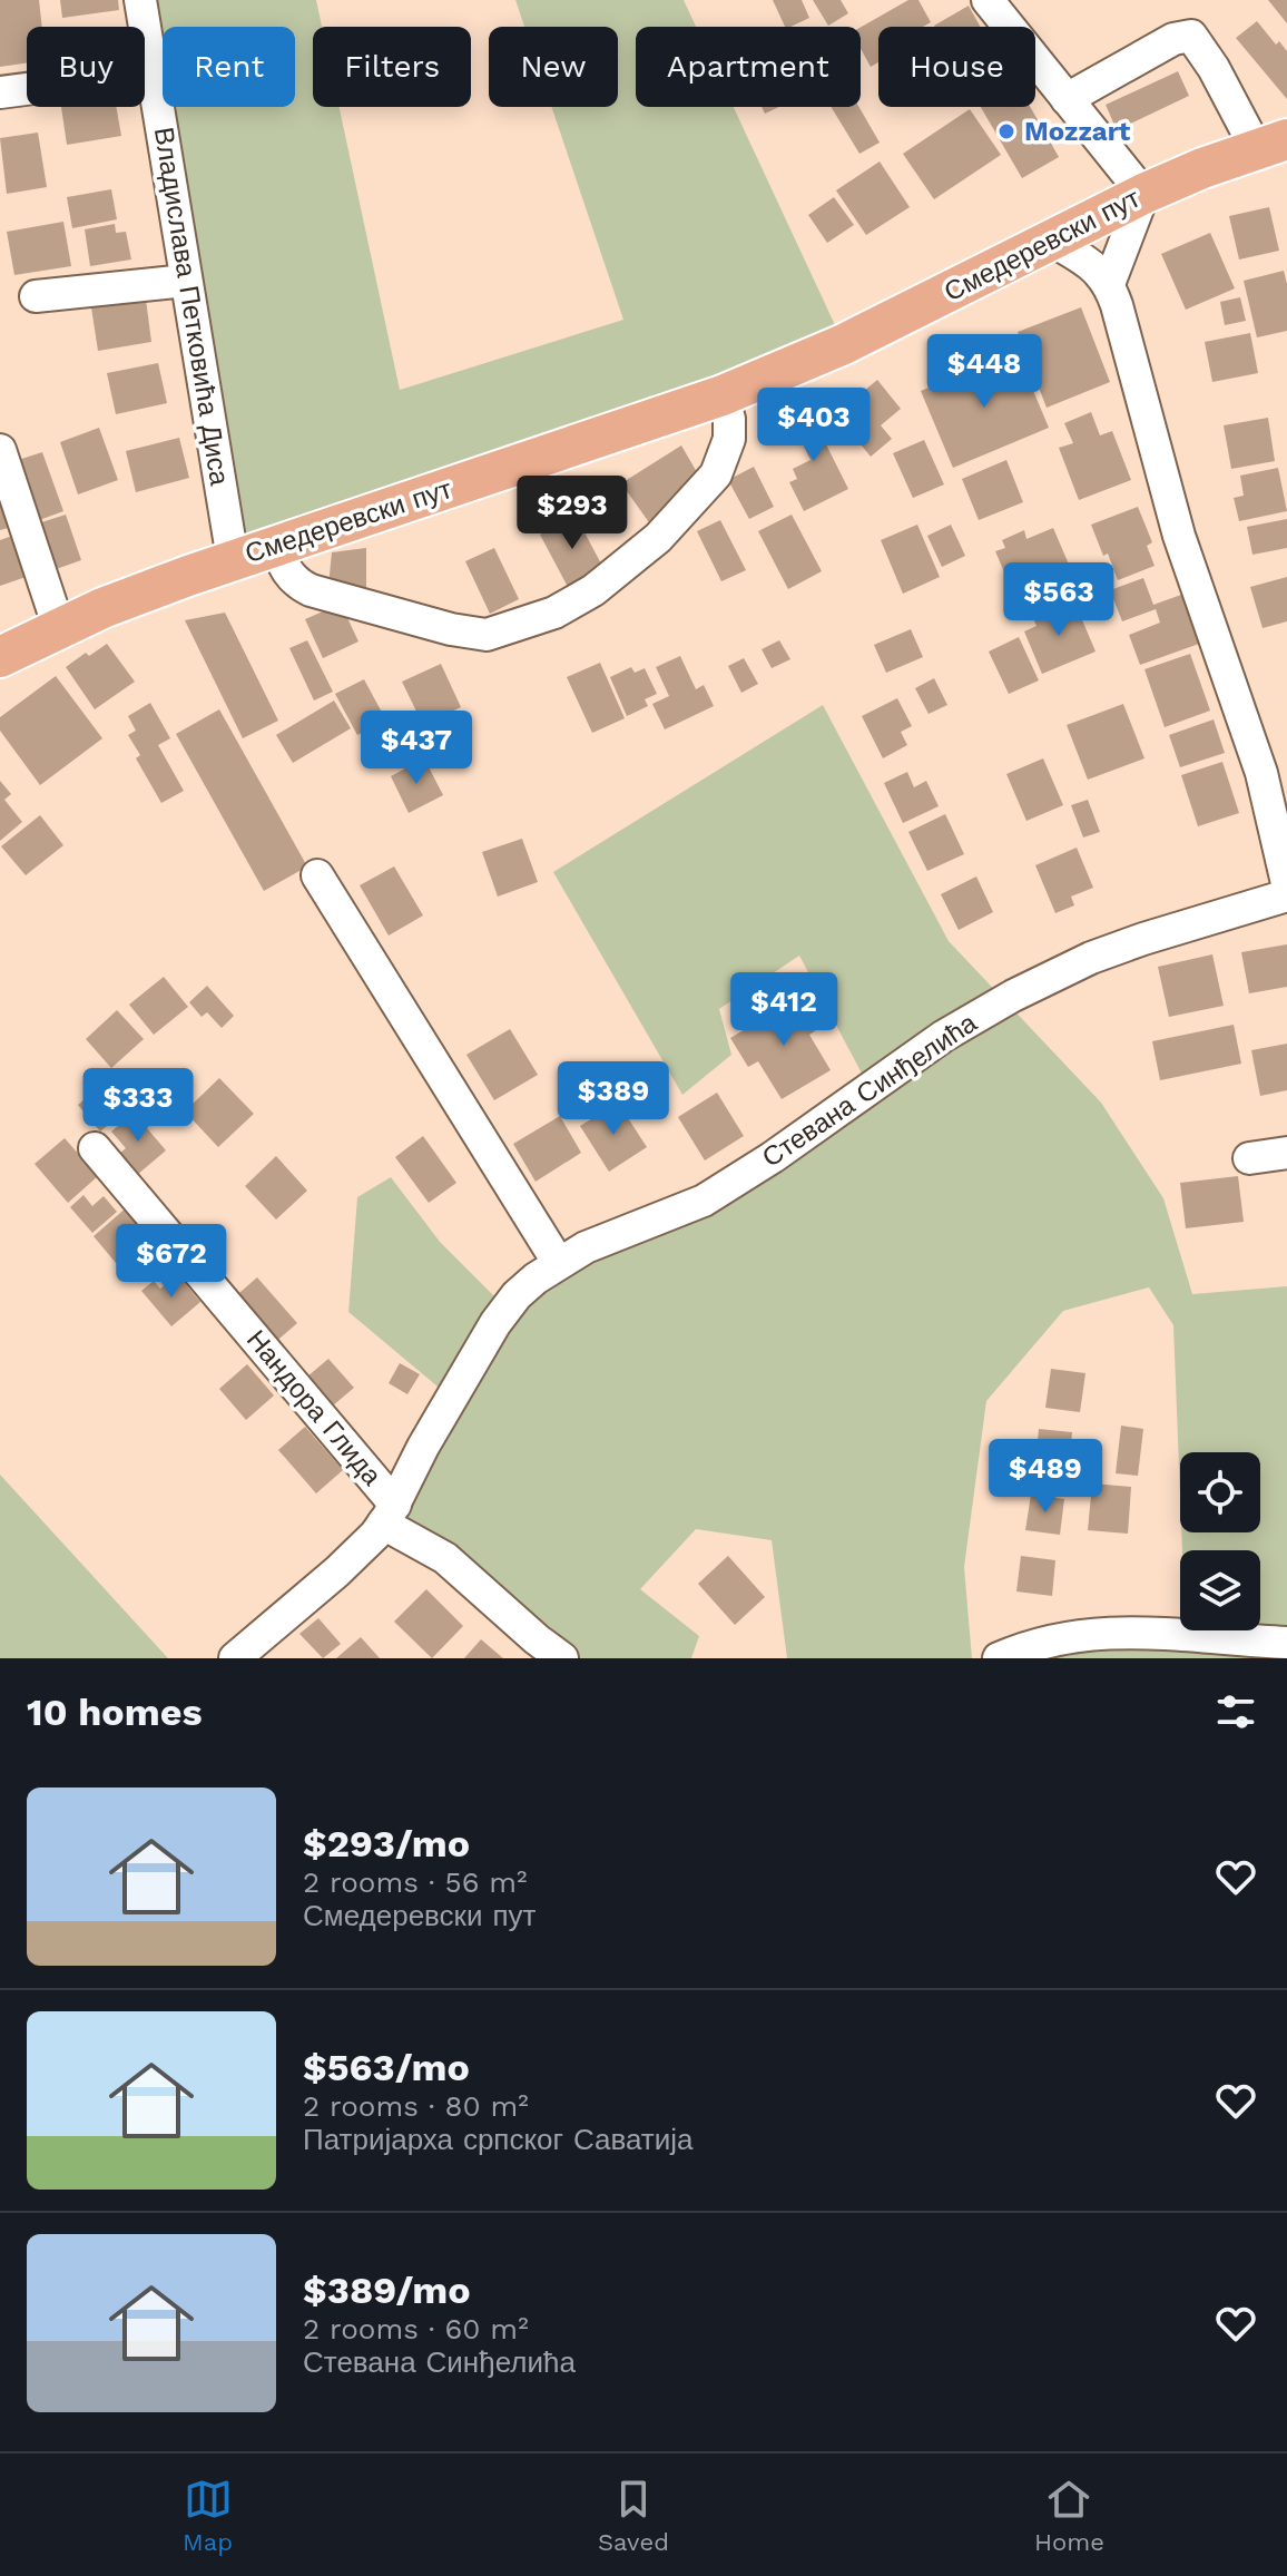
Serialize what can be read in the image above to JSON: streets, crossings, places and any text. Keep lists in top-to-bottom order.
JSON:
{
  "streets": {
    "main road": ["Смедеревски пут"],
    "street": ["Владислава Петковића Диса", "Стевана Синђелића", "Нандора Глида"]
  },
  "crossings": [
    ["Смедеревски пут", "Владислава Петковића Диса"],
    ["Стевана Синђелића", "Нандора Глида"]
  ],
  "places": ["Mozzart"],
  "page": {
    "chip": [
      "Buy",
      "Rent",
      "Filters",
      "New",
      "Apartment",
      "House"
    ],
    "price": [
      "$448",
      "$403",
      "$293",
      "$563",
      "$437",
      "$412",
      "$389",
      "$333",
      "$672",
      "$489"
    ],
    "heading": "10 homes",
    "list": [
      {
        "name": "$293/mo",
        "note": "2 rooms · 56 m² · Смедеревски пут"
      },
      {
        "name": "$563/mo",
        "note": "2 rooms · 80 m² · Патријарха српског Саватија"
      },
      {
        "name": "$389/mo",
        "note": "2 rooms · 60 m² · Стевана Синђелића"
      }
    ],
    "tabs": ["Map", "Saved", "Home"]
  }
}
